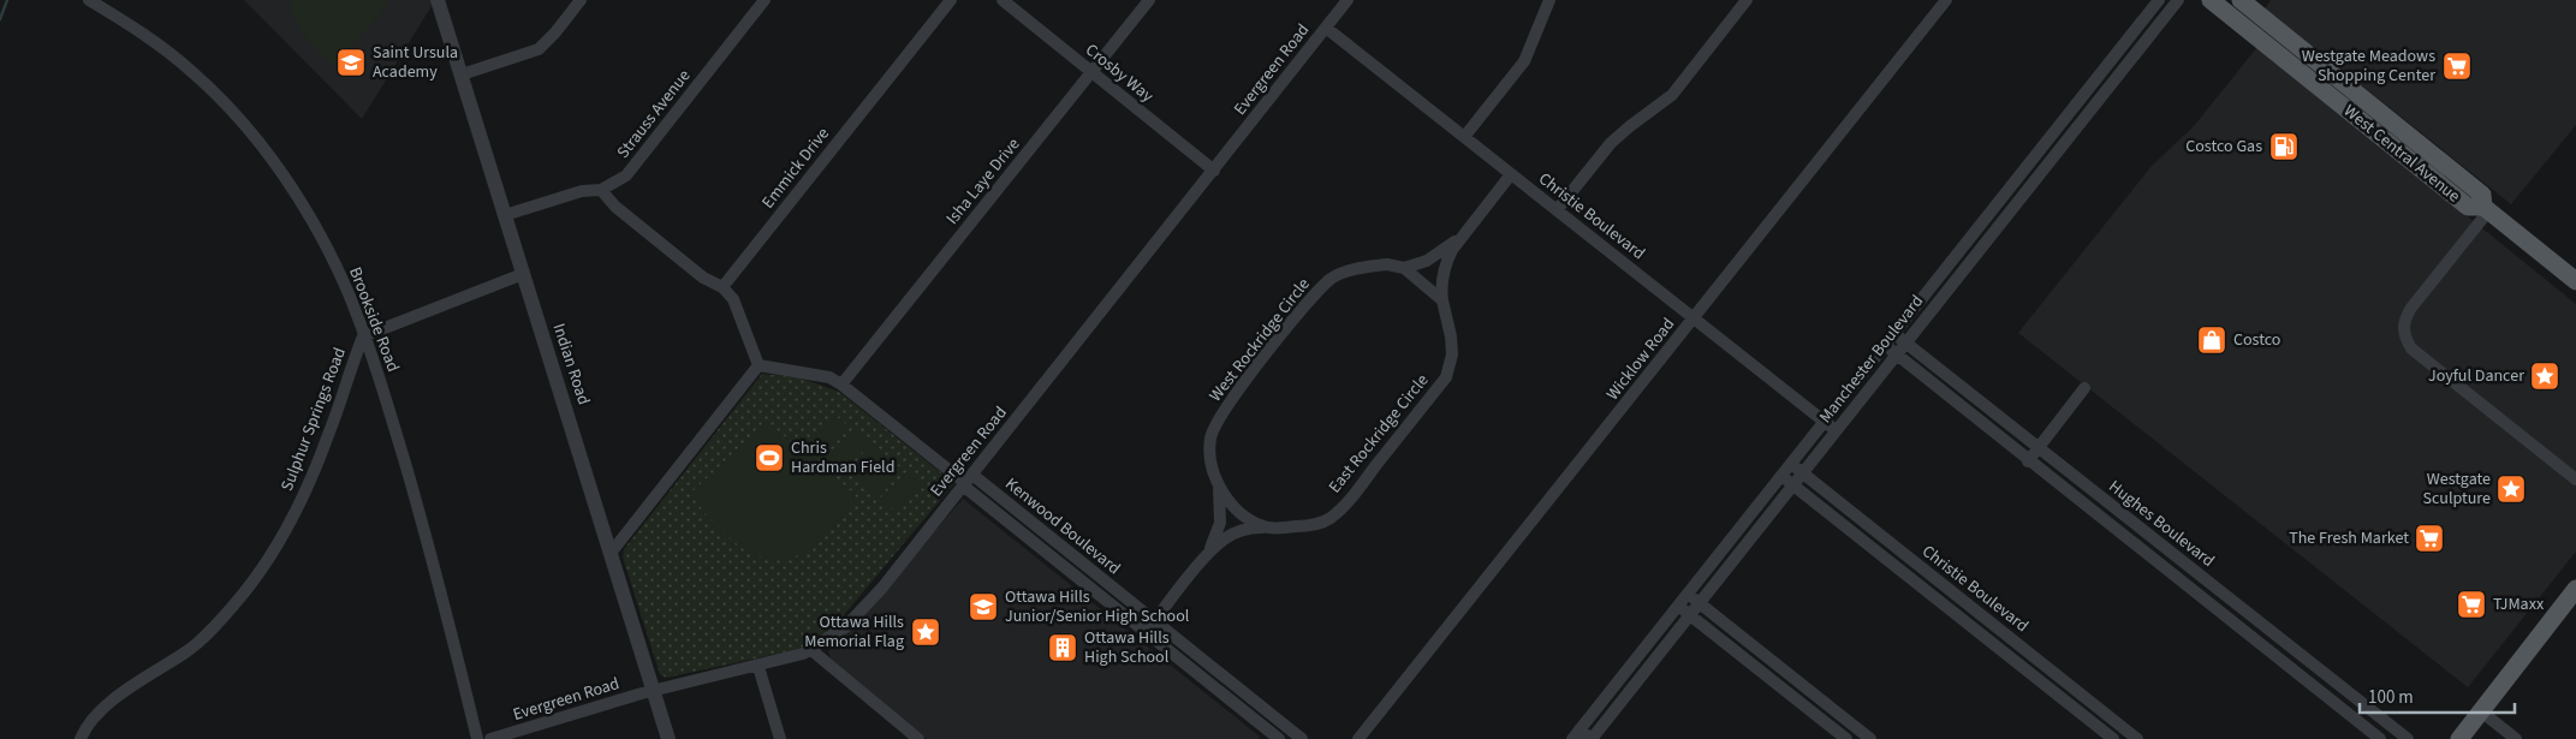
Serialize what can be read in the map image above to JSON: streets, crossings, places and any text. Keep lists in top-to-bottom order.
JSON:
{
  "streets": {
    "main road": ["West Central Avenue"],
    "street": [
      "Evergreen Road",
      "Crosby Way",
      "Strauss Avenue",
      "Emmick Drive",
      "Isha Laye Drive",
      "Christie Boulevard",
      "Brookside Road",
      "West Rockridge Circle",
      "Wicklow Road",
      "Manchester Boulevard",
      "Indian Road",
      "Sulphur Springs Road",
      "East Rockridge Circle",
      "Hughes Boulevard",
      "Kenwood Boulevard"
    ]
  },
  "crossings": [
    ["Evergreen Road", "Crosby Way"],
    ["Evergreen Road", "Christie Boulevard"],
    ["Evergreen Road", "Indian Road"],
    ["Evergreen Road", "Kenwood Boulevard"],
    ["Crosby Way", "Isha Laye Drive"],
    ["Strauss Avenue", "Indian Road"],
    ["Christie Boulevard", "Wicklow Road"],
    ["Christie Boulevard", "Manchester Boulevard"],
    ["Brookside Road", "Sulphur Springs Road"],
    ["West Rockridge Circle", "East Rockridge Circle"],
    ["Manchester Boulevard", "Hughes Boulevard"],
    ["Indian Road", "Sulphur Springs Road"]
  ],
  "places": {
    "school or university": ["Saint Ursula Academy", "Ottawa Hills Junior/Senior High School"],
    "supermarket": ["Westgate Meadows Shopping Center", "The Fresh Market", "TJMaxx"],
    "fuel station": ["Costco Gas"],
    "shop": ["Costco"],
    "place": ["Joyful Dancer", "Westgate Sculpture", "Ottawa Hills Memorial Flag"],
    "sports": ["Chris Hardman Field"],
    "building": ["Ottawa Hills High School"]
  },
  "scale_bar": "100 m"
}
